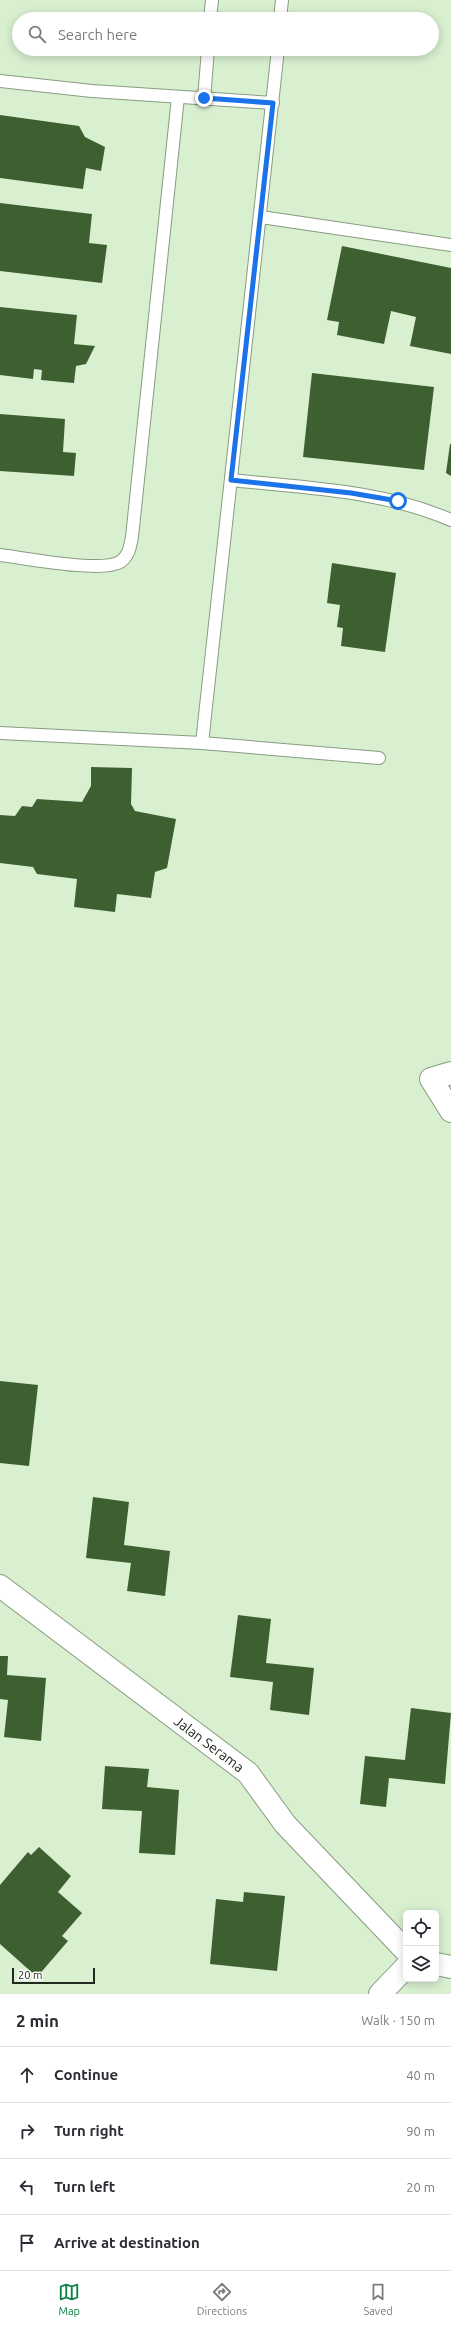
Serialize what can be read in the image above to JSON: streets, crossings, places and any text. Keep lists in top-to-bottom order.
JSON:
{
  "streets": {
    "street": ["Jalan Serama"]
  },
  "scale_bar": "20 m",
  "page": {
    "search": "Search here",
    "scale": "20 m",
    "heading": ["2 min", "Walk · 150 m"],
    "list": [
      ["Continue", "40 m"],
      ["Turn right", "90 m"],
      ["Turn left", "20 m"],
      "Arrive at destination"
    ],
    "nav": ["Map", "Directions", "Saved"]
  }
}
